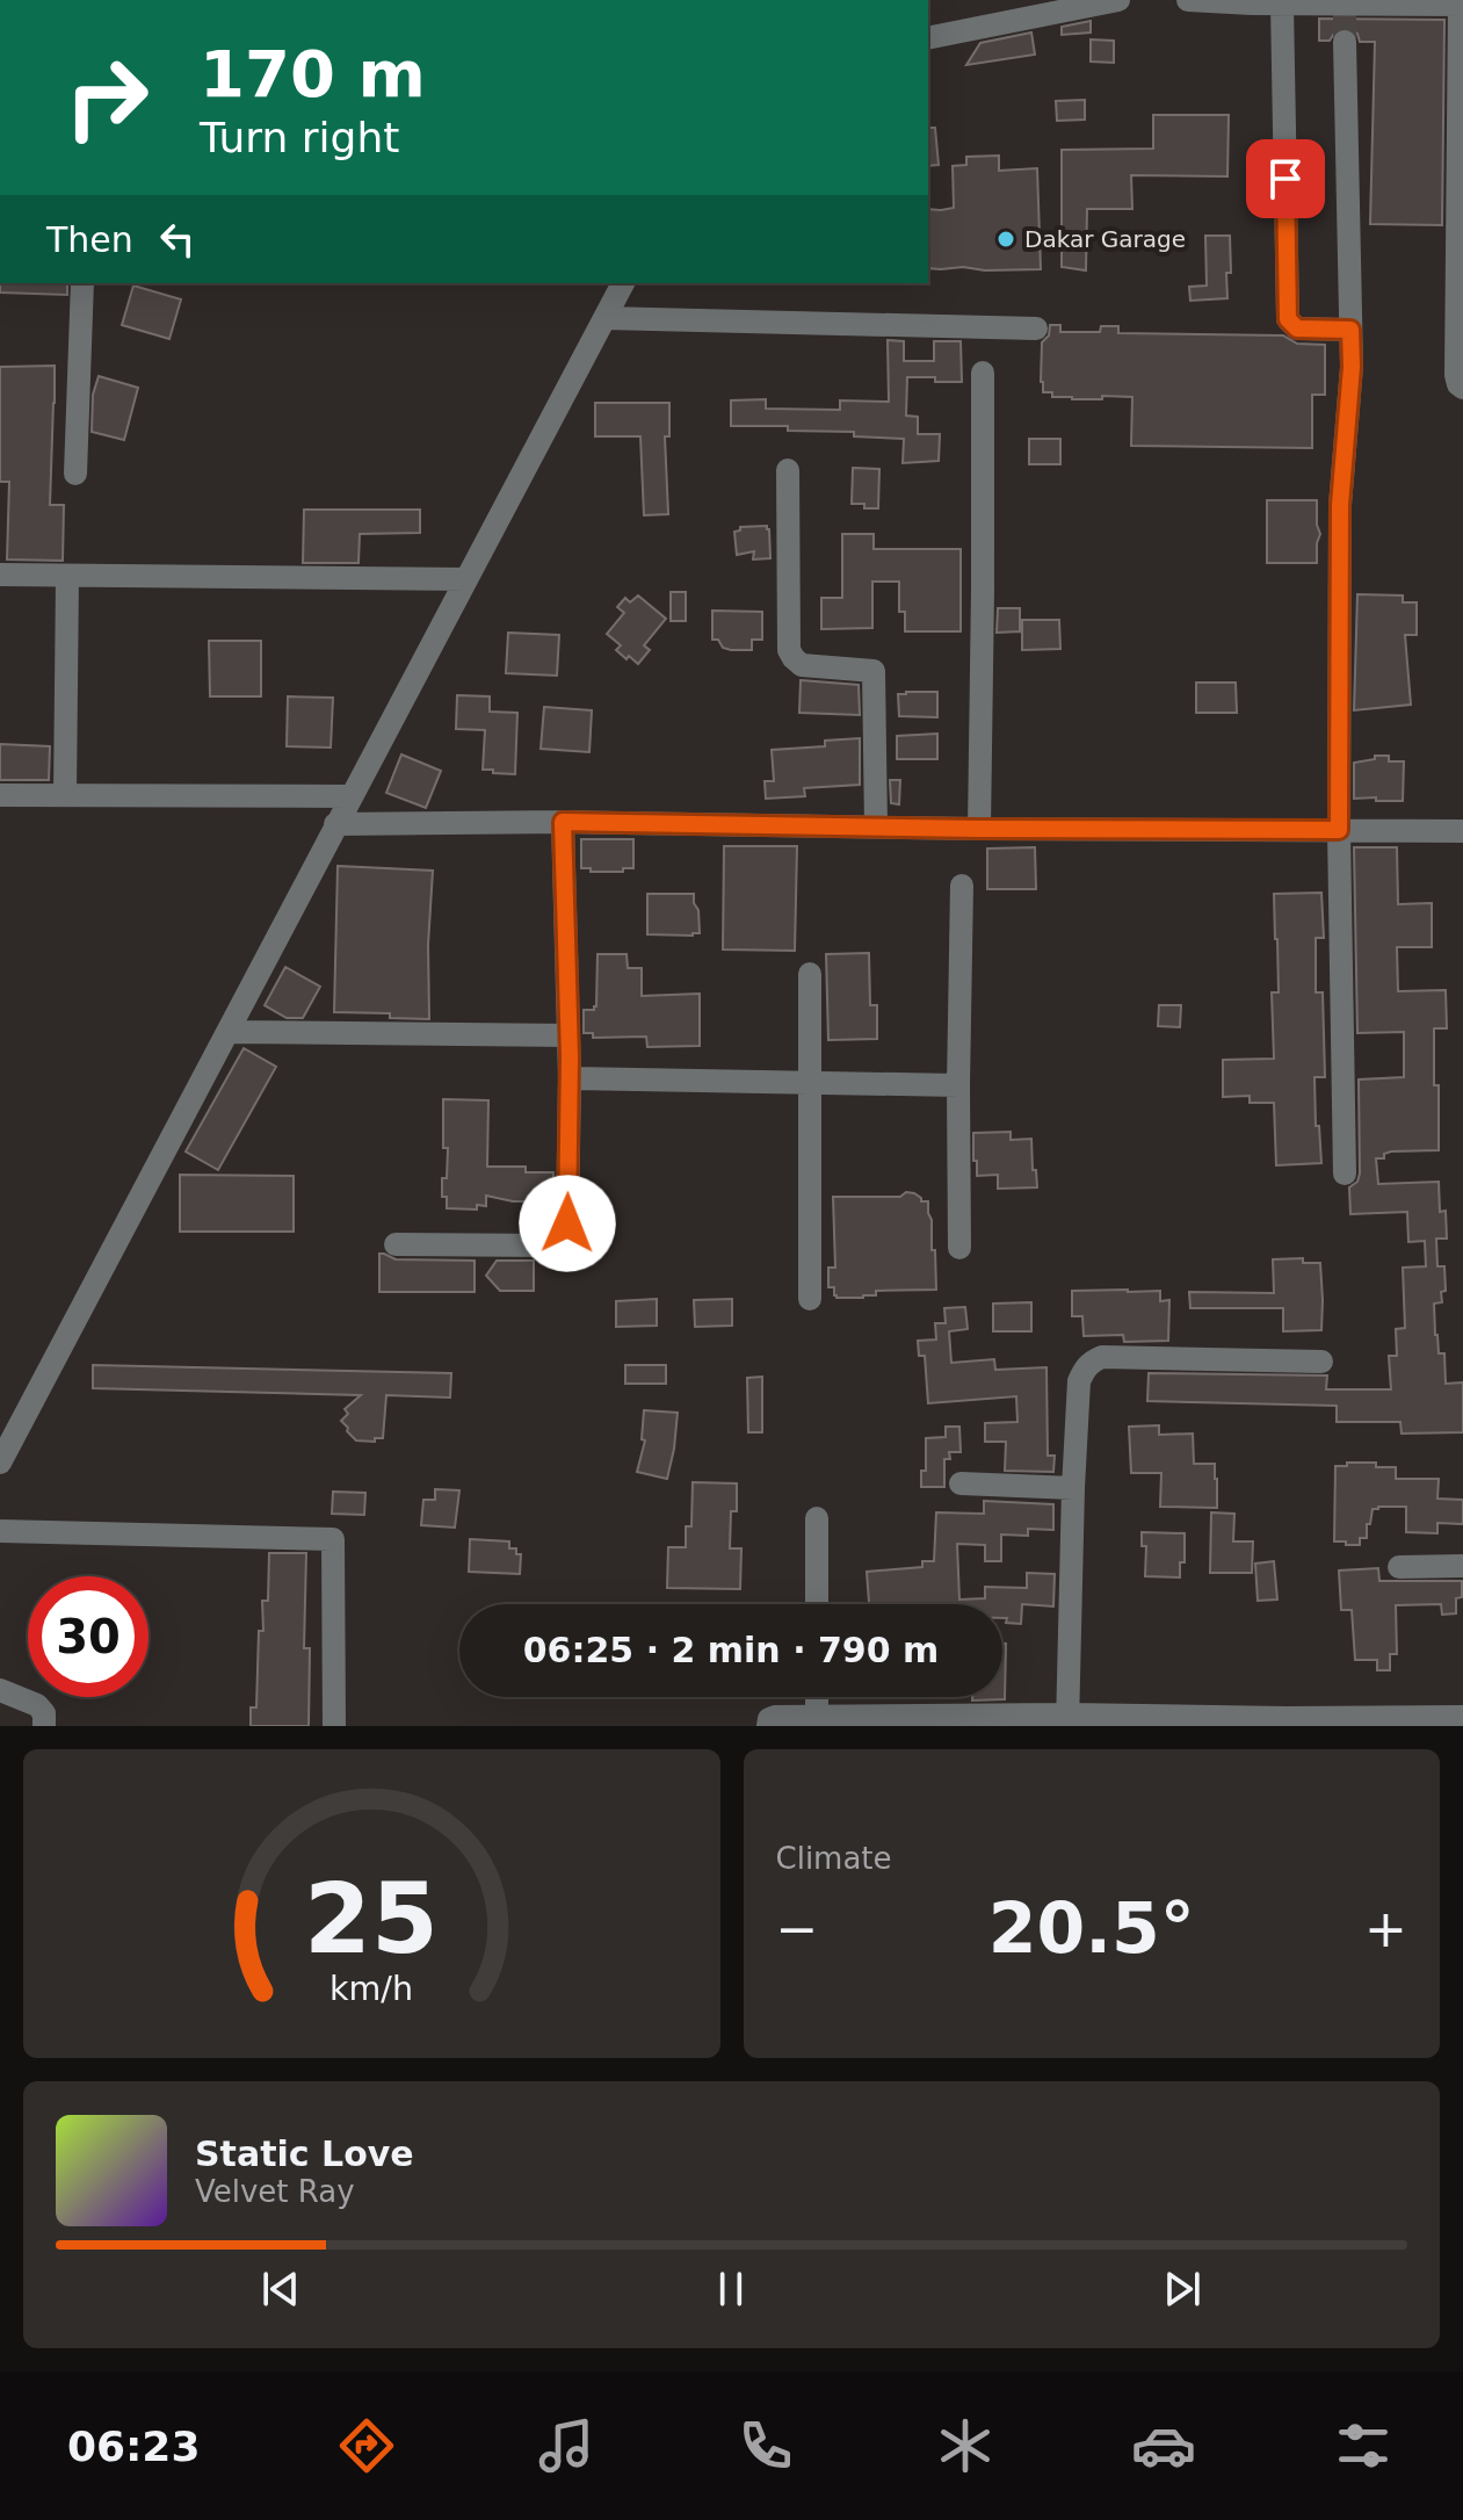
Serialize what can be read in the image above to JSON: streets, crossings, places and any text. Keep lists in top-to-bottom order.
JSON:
{
  "places": ["Dakar Garage"],
  "page": {
    "turn": ["170 m", "Turn right"],
    "then": "Then",
    "limit": "30",
    "trip": "06:25 · 2 min · 790 m",
    "tile": "Climate",
    "heat": ["−", "20.5°", "+"],
    "song": ["Static Love", "Velvet Ray"],
    "tabs": "06:23",
    "gauge": ["25", "km/h"]
  }
}
